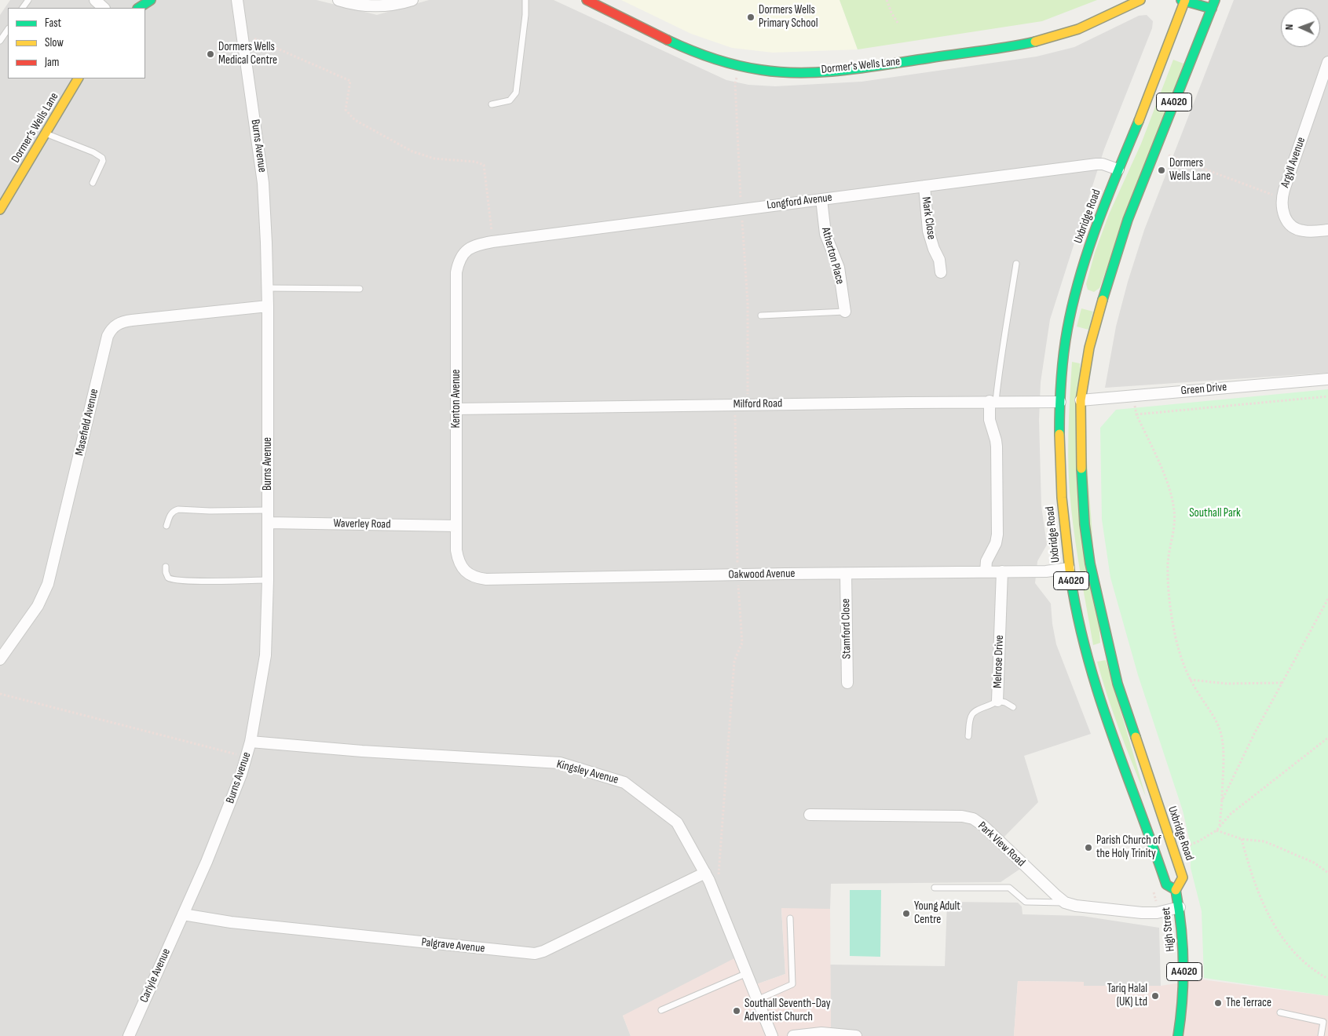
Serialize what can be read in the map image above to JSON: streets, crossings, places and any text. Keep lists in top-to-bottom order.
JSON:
{
  "streets": {
    "main road": [
      "Dormer's Wells Lane",
      "A4020",
      "Dormer’s Wells Lane",
      "Uxbridge Road",
      "High Street"
    ],
    "street": [
      "Burns Avenue",
      "Argyll Avenue",
      "Longford Avenue",
      "Mark Close",
      "Atherton Place",
      "Green Drive",
      "Kenton Avenue",
      "Milford Road",
      "Masefield Avenue",
      "Waverley Road",
      "Oakwood Avenue",
      "Stamford Close",
      "Melrose Drive",
      "Kingsley Avenue",
      "Park View Road",
      "Palgrave Avenue",
      "Carlyle Avenue"
    ]
  },
  "crossings": [
    ["Burns Avenue", "Masefield Avenue"],
    ["Burns Avenue", "Waverley Road"],
    ["Burns Avenue", "Kingsley Avenue"],
    ["Burns Avenue", "Palgrave Avenue"],
    ["Burns Avenue", "Carlyle Avenue"],
    ["Longford Avenue", "Uxbridge Road"],
    ["Longford Avenue", "Mark Close"],
    ["Longford Avenue", "Atherton Place"],
    ["Longford Avenue", "Kenton Avenue"],
    ["Uxbridge Road", "Green Drive"],
    ["Uxbridge Road", "Milford Road"],
    ["Uxbridge Road", "Oakwood Avenue"],
    ["Uxbridge Road", "High Street"],
    ["Kenton Avenue", "Milford Road"],
    ["Kenton Avenue", "Waverley Road"],
    ["Kenton Avenue", "Oakwood Avenue"],
    ["Oakwood Avenue", "Stamford Close"],
    ["Oakwood Avenue", "Melrose Drive"],
    ["Kingsley Avenue", "Palgrave Avenue"],
    ["Park View Road", "High Street"],
    ["Palgrave Avenue", "Carlyle Avenue"]
  ],
  "parks": ["Southall Park"],
  "places": [
    "Dormers Wells Primary School",
    "Dormers Wells Medical Centre",
    "Dormers Wells Lane",
    "Parish Church of the Holy Trinity",
    "Young Adult Centre",
    "Tariq Halal (UK) Ltd",
    "The Terrace",
    "Southall Seventh-Day Adventist Church"
  ],
  "legend": ["Fast", "Slow", "Jam"],
  "north": "left"
}
